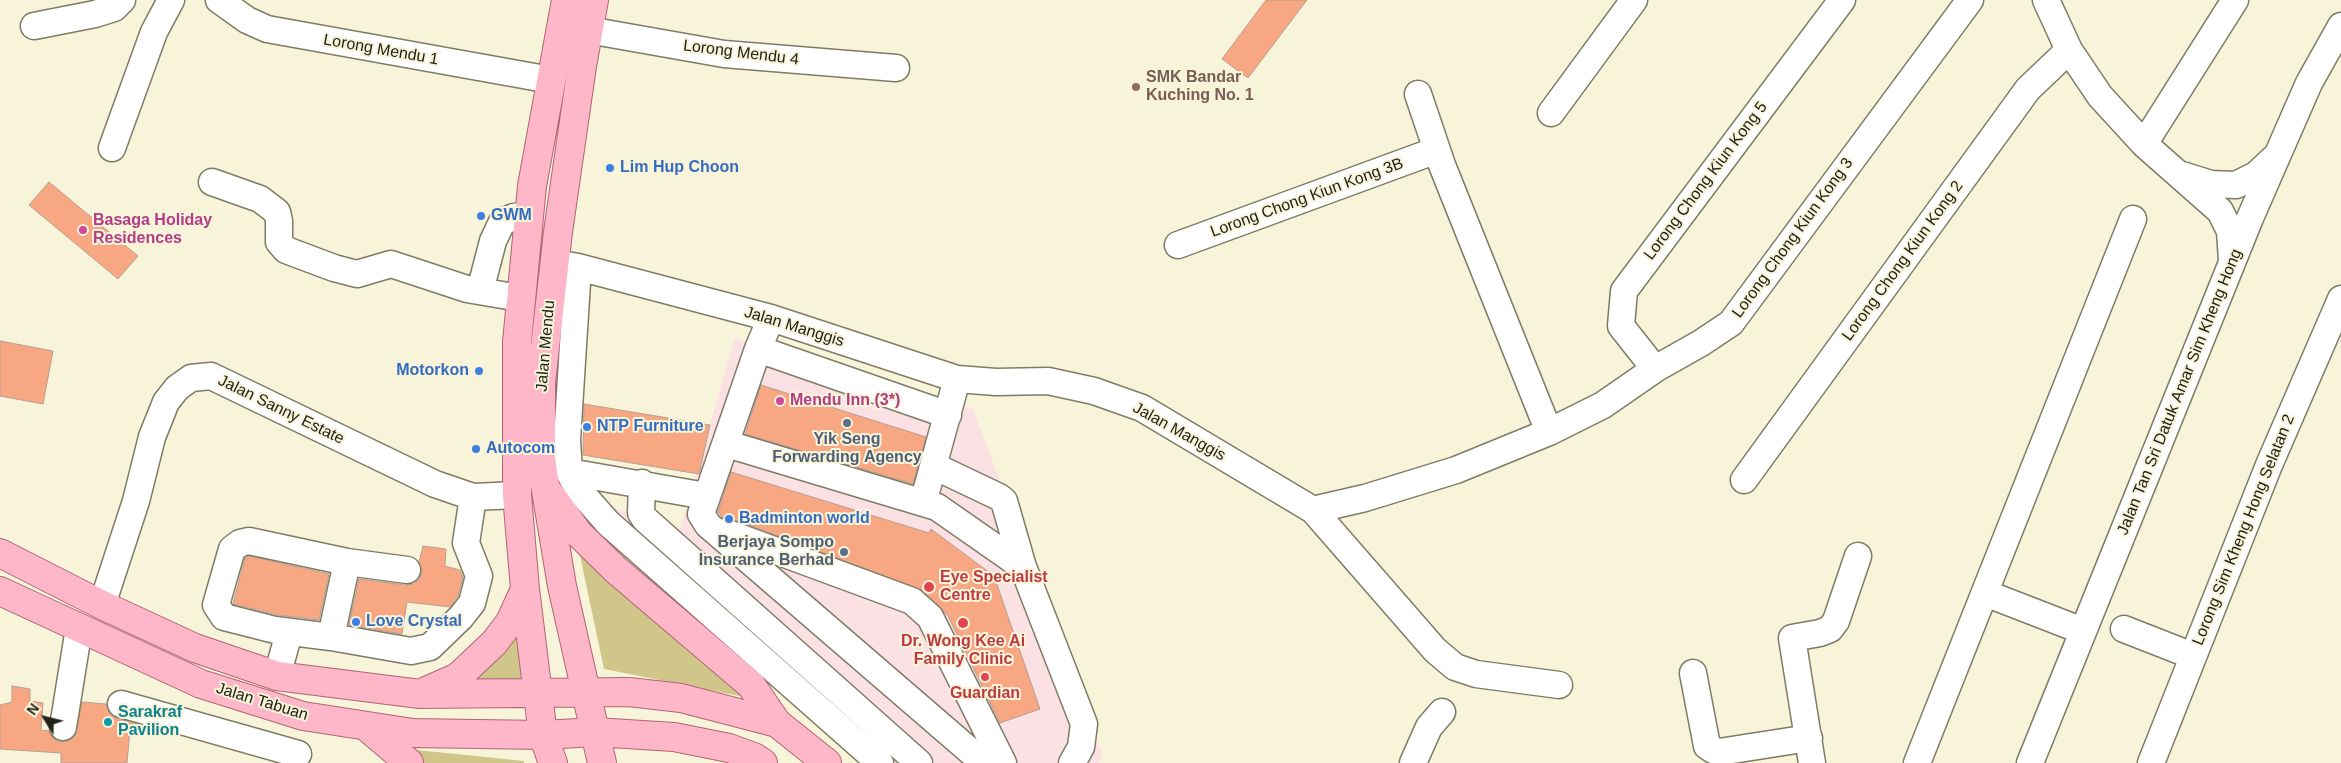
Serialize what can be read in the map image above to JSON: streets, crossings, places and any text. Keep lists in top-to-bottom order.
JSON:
{
  "streets": {
    "main road": ["Jalan Mendu", "Jalan Tabuan"],
    "street": [
      "Lorong Mendu 1",
      "Lorong Mendu 4",
      "Lorong Chong Kiun Kong 5",
      "Lorong Chong Kiun Kong 3B",
      "Lorong Chong Kiun Kong 3",
      "Lorong Chong Kiun Kong 2",
      "Jalan Manggis",
      "Jalan Tan Sri Datuk Amar Sim Kheng Hong",
      "Jalan Sanny Estate",
      "Lorong Sim Kheng Hong Selatan 2"
    ]
  },
  "crossings": [
    ["Lorong Mendu 1", "Jalan Mendu"],
    ["Lorong Mendu 4", "Jalan Mendu"],
    ["Lorong Chong Kiun Kong 5", "Lorong Chong Kiun Kong 3"],
    ["Lorong Chong Kiun Kong 3", "Jalan Manggis"],
    ["Jalan Manggis", "Jalan Mendu"],
    ["Jalan Mendu", "Jalan Sanny Estate"],
    ["Jalan Mendu", "Jalan Tabuan"],
    ["Jalan Sanny Estate", "Jalan Tabuan"]
  ],
  "places": [
    "SMK Bandar Kuching No. 1",
    "Lim Hup Choon",
    "GWM",
    "Basaga Holiday Residences",
    "Motorkon",
    "Mendu Inn (3*)",
    "Yik Seng Forwarding Agency",
    "NTP Furniture",
    "Autocom",
    "Badminton world",
    "Berjaya Sompo Insurance Berhad",
    "Eye Specialist Centre",
    "Love Crystal",
    "Dr. Wong Kee Ai Family Clinic",
    "Guardian",
    "Sarakraf Pavilion"
  ],
  "north": "top left"
}
